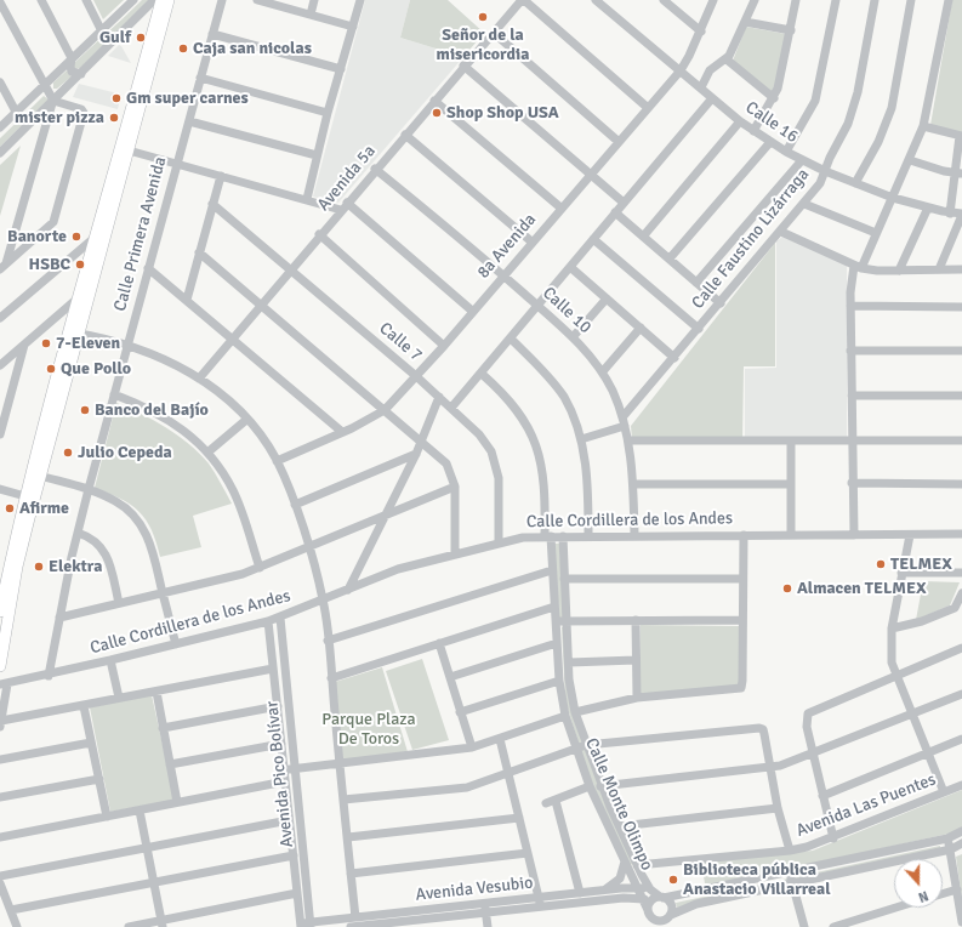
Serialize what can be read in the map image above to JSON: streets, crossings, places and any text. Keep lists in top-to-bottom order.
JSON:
{
  "streets": {
    "street": [
      "Calle 16",
      "Avenida 5a",
      "Calle Primera Avenida",
      "Calle Faustino Lizárraga",
      "8a Avenida",
      "Calle 10",
      "Calle 7",
      "Calle Cordillera de los Andes",
      "Avenida Pico Bolívar",
      "Calle Monte Olimpo",
      "Avenida Las Puentes",
      "Avenida Vesubio"
    ]
  },
  "crossings": [
    ["Calle 16", "Calle Faustino Lizárraga"],
    ["Calle 16", "8a Avenida"],
    ["Avenida 5a", "Calle 10"],
    ["Avenida 5a", "Calle 7"],
    ["Calle Primera Avenida", "Calle Cordillera de los Andes"],
    ["Calle Faustino Lizárraga", "Calle 10"],
    ["8a Avenida", "Calle 10"],
    ["8a Avenida", "Calle 7"],
    ["Calle 10", "Calle Cordillera de los Andes"],
    ["Calle 7", "Calle Cordillera de los Andes"],
    ["Calle Cordillera de los Andes", "Avenida Pico Bolívar"],
    ["Calle Cordillera de los Andes", "Calle Monte Olimpo"],
    ["Avenida Pico Bolívar", "Avenida Vesubio"],
    ["Calle Monte Olimpo", "Avenida Las Puentes"],
    ["Calle Monte Olimpo", "Avenida Vesubio"]
  ],
  "parks": ["Parque Plaza De Toros"],
  "places": [
    "Señor de la misericordia",
    "Gulf",
    "Caja san nicolas",
    "Gm super carnes",
    "Shop Shop USA",
    "mister pizza",
    "Banorte",
    "HSBC",
    "7-Eleven",
    "Que Pollo",
    "Banco del Bajío",
    "Julio Cepeda",
    "Afirme",
    "TELMEX",
    "Elektra",
    "Almacen TELMEX",
    "Biblioteca pública Anastacio Villarreal"
  ],
  "north": "bottom"
}
